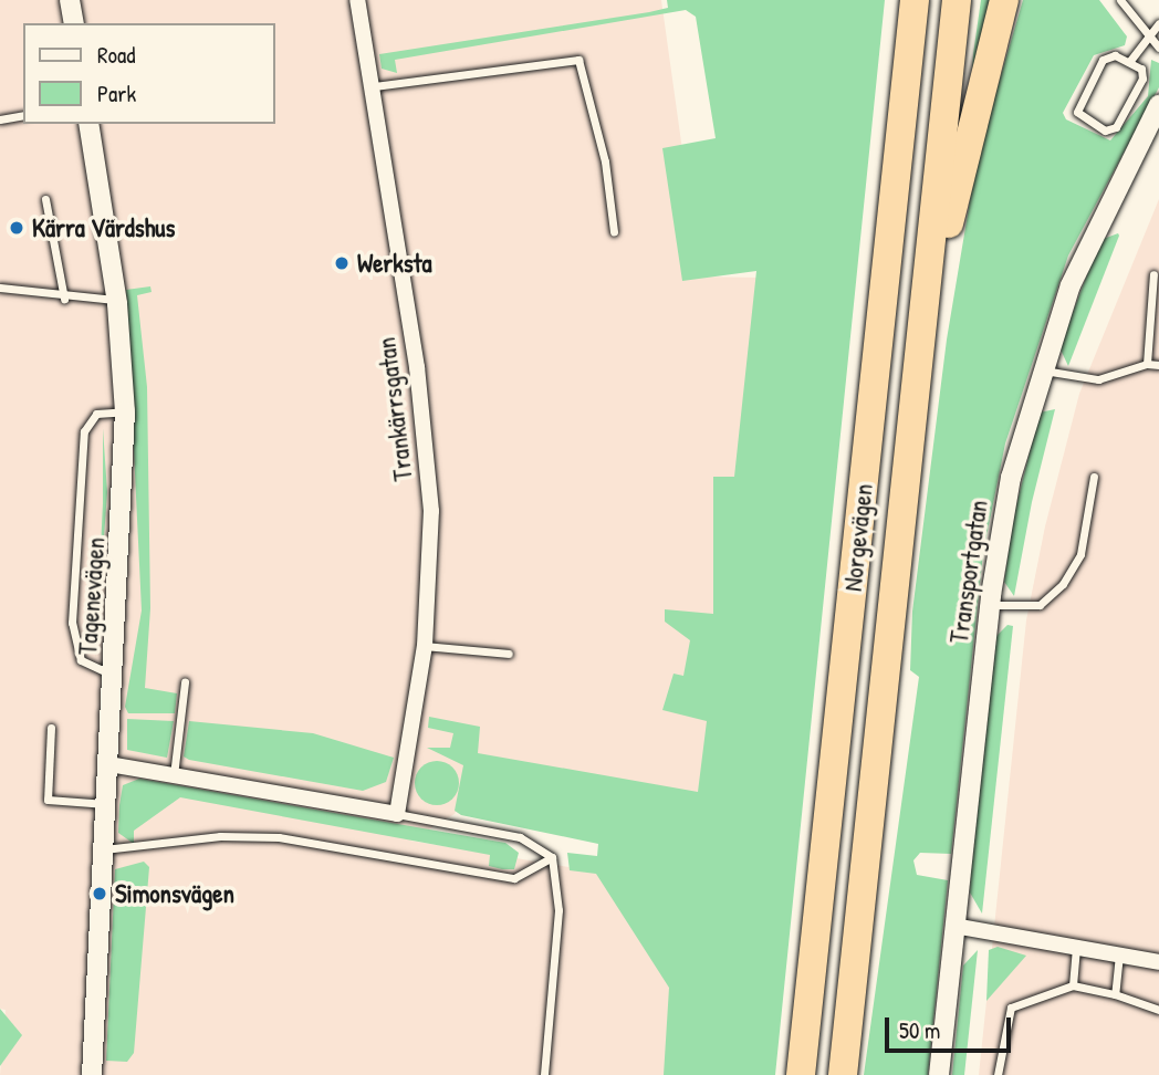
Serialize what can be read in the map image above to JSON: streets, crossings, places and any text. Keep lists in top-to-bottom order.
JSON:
{
  "streets": {
    "highway": ["Norgevägen"],
    "street": ["Trankärrsgatan", "Transportgatan", "Tagenevägen"]
  },
  "places": ["Kärra Värdshus", "Werksta", "Simonsvägen"],
  "legend": ["Road", "Park"],
  "scale_bar": "50 m"
}
